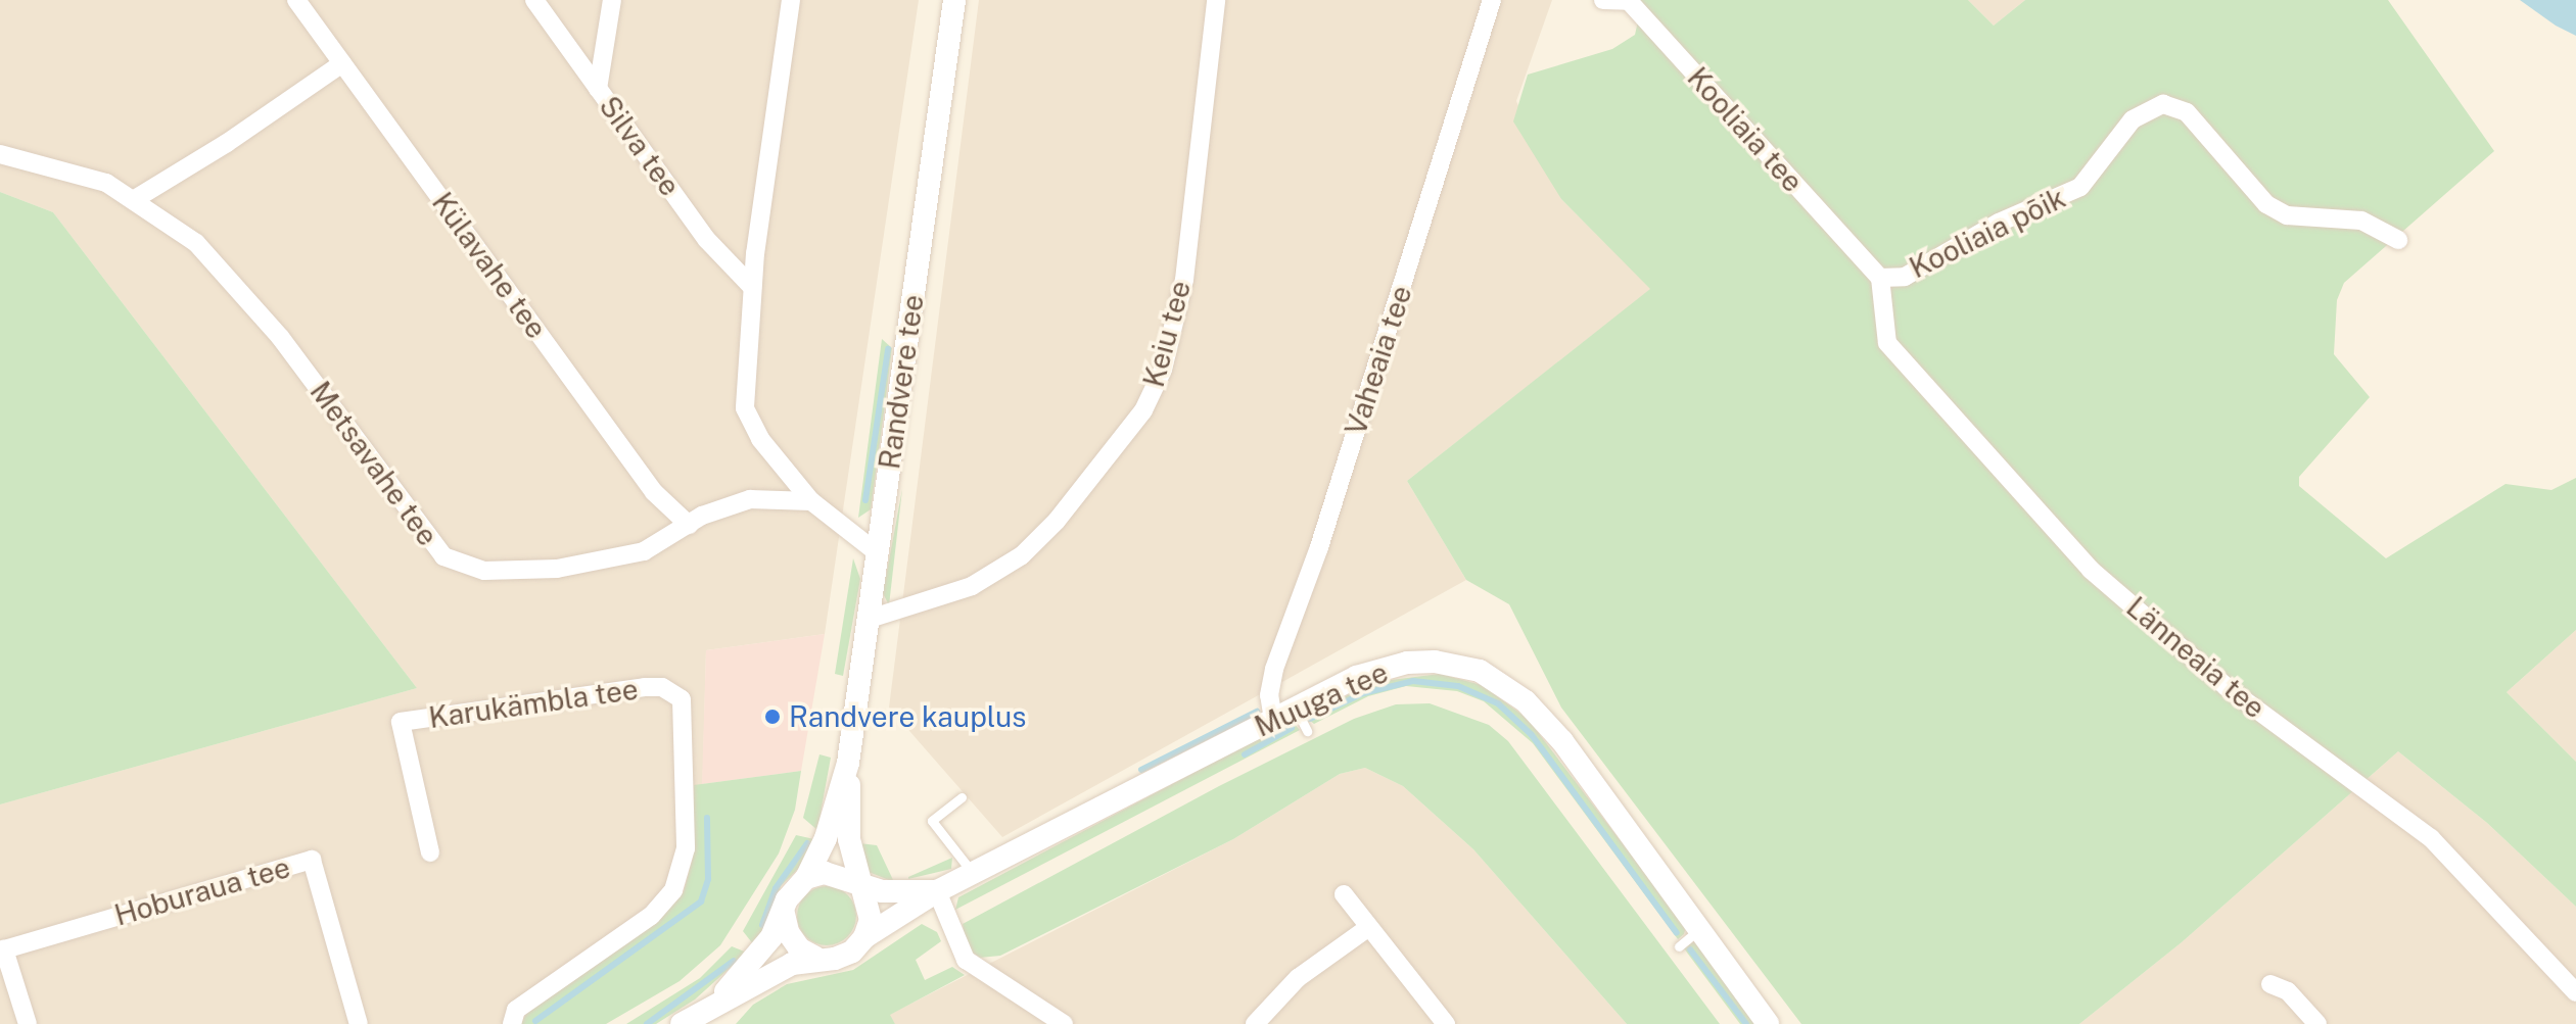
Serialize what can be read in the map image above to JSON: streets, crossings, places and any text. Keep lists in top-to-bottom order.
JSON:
{
  "streets": {
    "street": [
      "Kooliaia tee",
      "Silva tee",
      "Kooliaia põik",
      "Külavahe tee",
      "Keiu tee",
      "Vaheaia tee",
      "Randvere tee",
      "Metsavahe tee",
      "Länneaia tee",
      "Muuga tee",
      "Karukämbla tee",
      "Hoburaua tee"
    ]
  },
  "crossings": [
    ["Kooliaia tee", "Kooliaia põik"],
    ["Kooliaia tee", "Länneaia tee"],
    ["Kooliaia põik", "Länneaia tee"],
    ["Külavahe tee", "Metsavahe tee"],
    ["Keiu tee", "Randvere tee"],
    ["Vaheaia tee", "Muuga tee"],
    ["Randvere tee", "Muuga tee"]
  ],
  "places": ["Randvere kauplus"]
}
